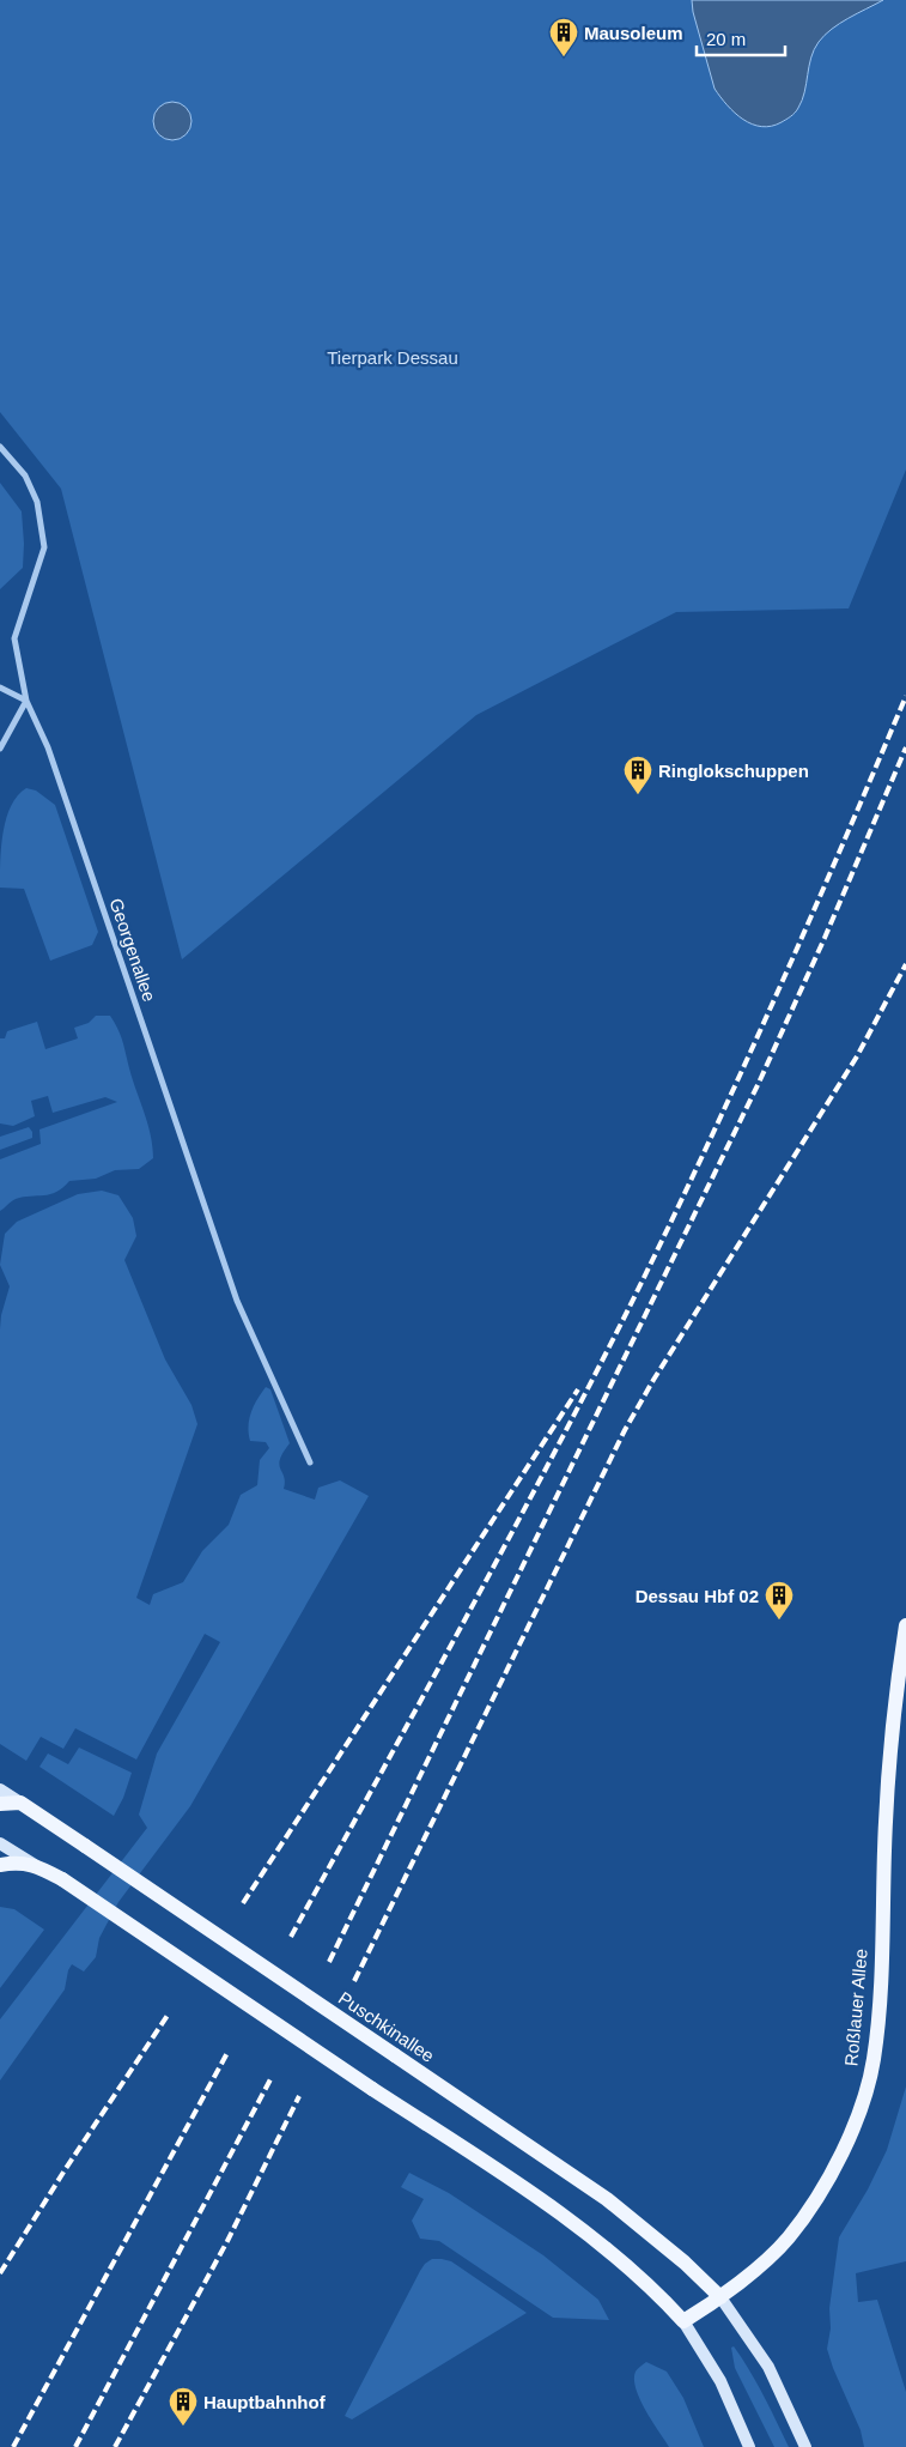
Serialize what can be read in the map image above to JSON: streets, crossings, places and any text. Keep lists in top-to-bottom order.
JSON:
{
  "streets": {
    "main road": ["Roßlauer Allee", "Puschkinallee"],
    "street": ["Georgenallee"]
  },
  "crossings": [
    ["Roßlauer Allee", "Puschkinallee"]
  ],
  "parks": ["Tierpark Dessau"],
  "places": {
    "building": [
      "Mausoleum",
      "Ringlokschuppen",
      "Dessau Hbf 02",
      "Hauptbahnhof"
    ]
  },
  "scale_bar": "20 m"
}
